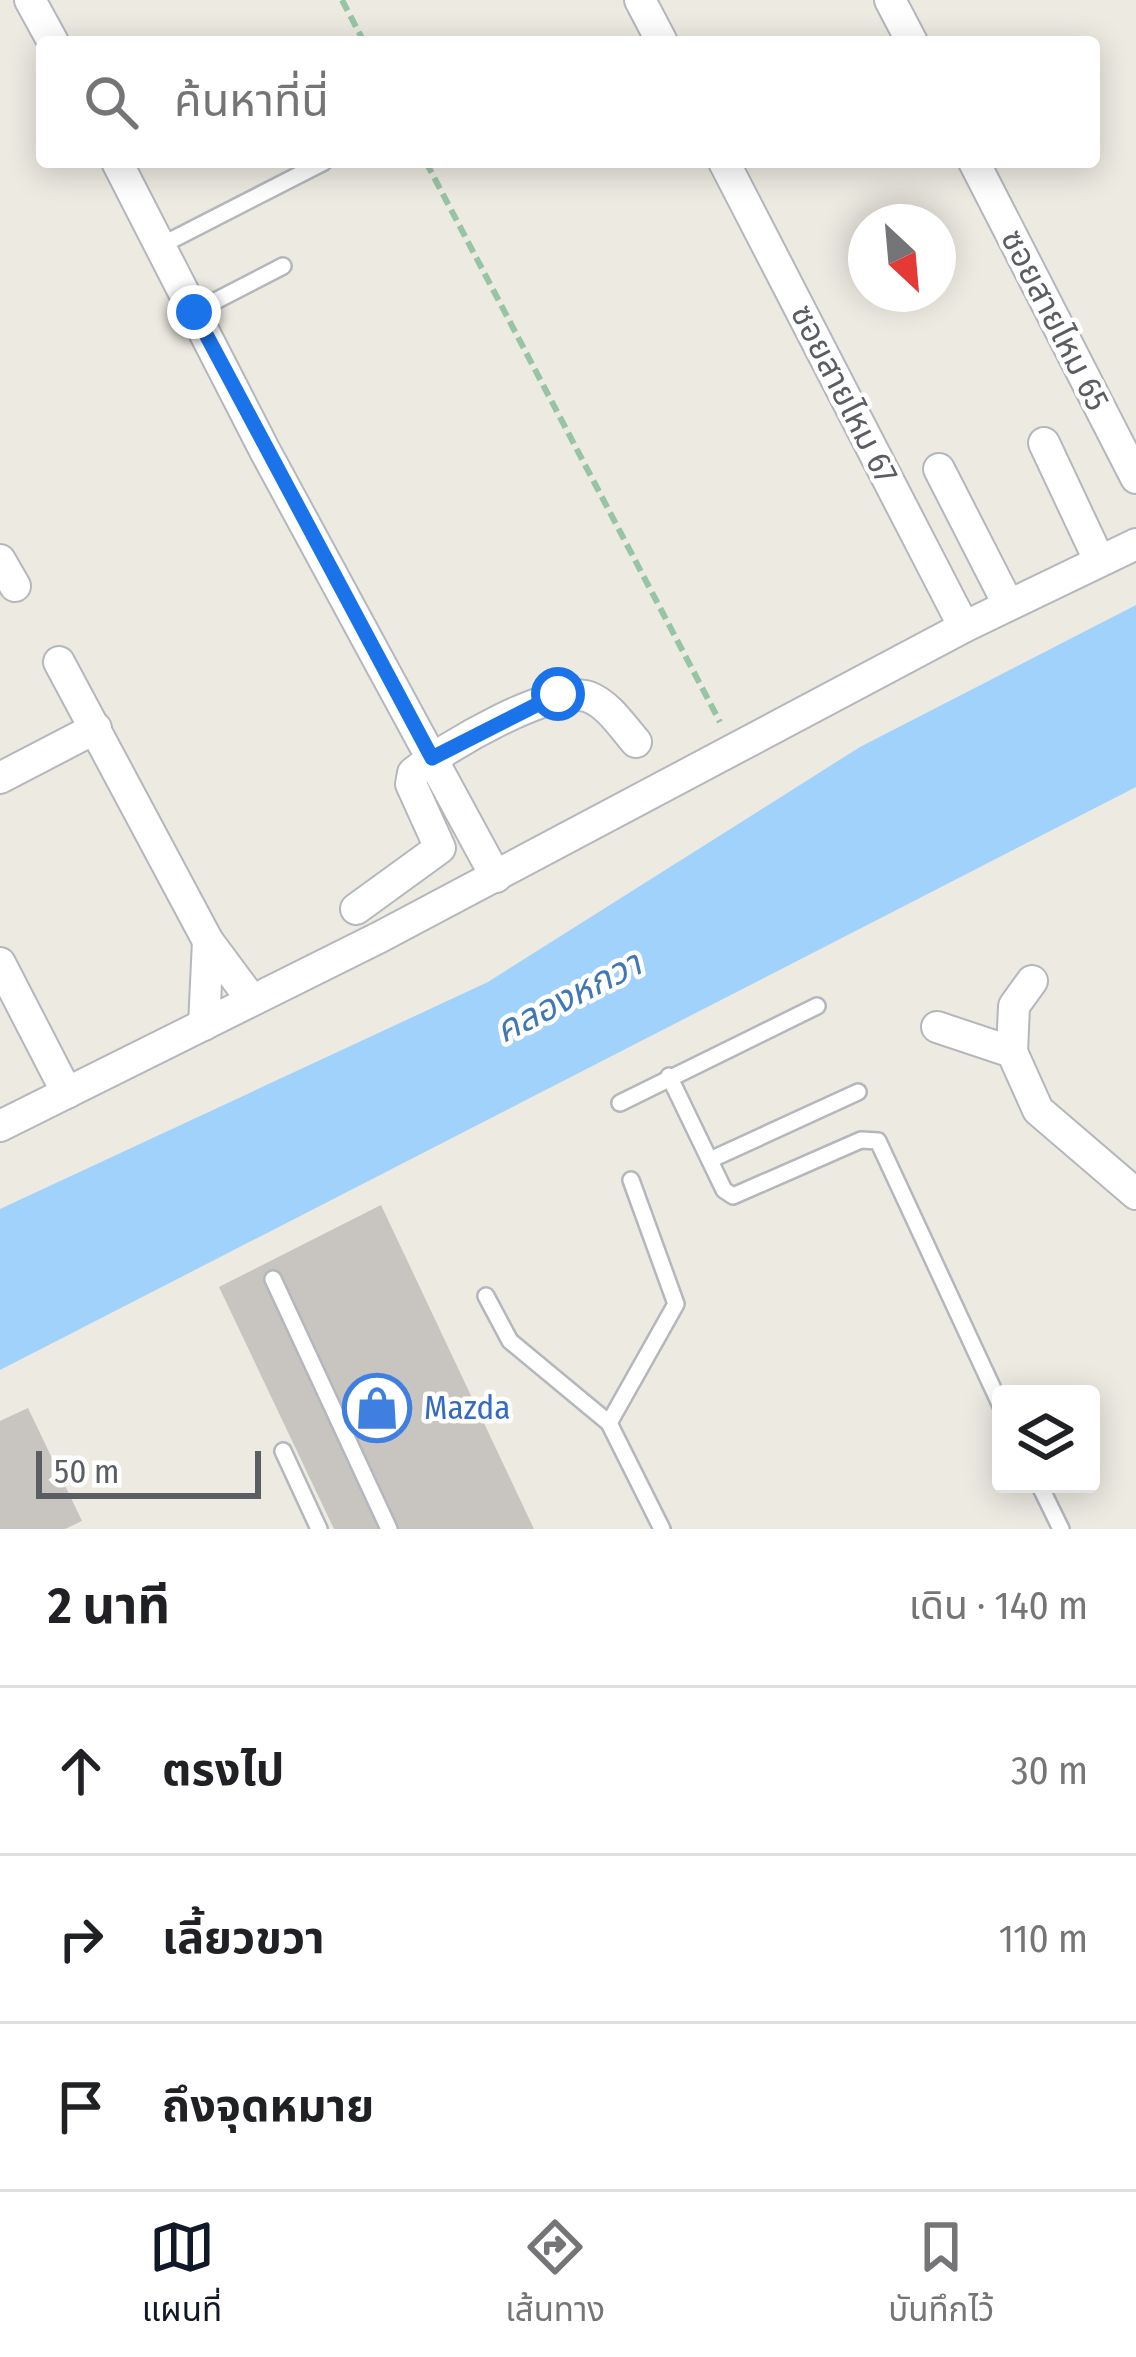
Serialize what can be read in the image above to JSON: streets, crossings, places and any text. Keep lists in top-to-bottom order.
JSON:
{
  "streets": {
    "street": ["ซอยสายไหม 65", "ซอยสายไหม 67"]
  },
  "water": ["คลองหกวา"],
  "places": {
    "shop": ["Mazda"]
  },
  "scale_bar": "50 m",
  "north": "bottom right",
  "page": {
    "search": "ค้นหาที่นี่",
    "scale": "50 m",
    "heading": ["2 นาที", "เดิน · 140 m"],
    "list": [
      ["ตรงไป", "30 m"],
      ["เลี้ยวขวา", "110 m"],
      "ถึงจุดหมาย"
    ],
    "nav": ["แผนที่", "เส้นทาง", "บันทึกไว้"]
  }
}
